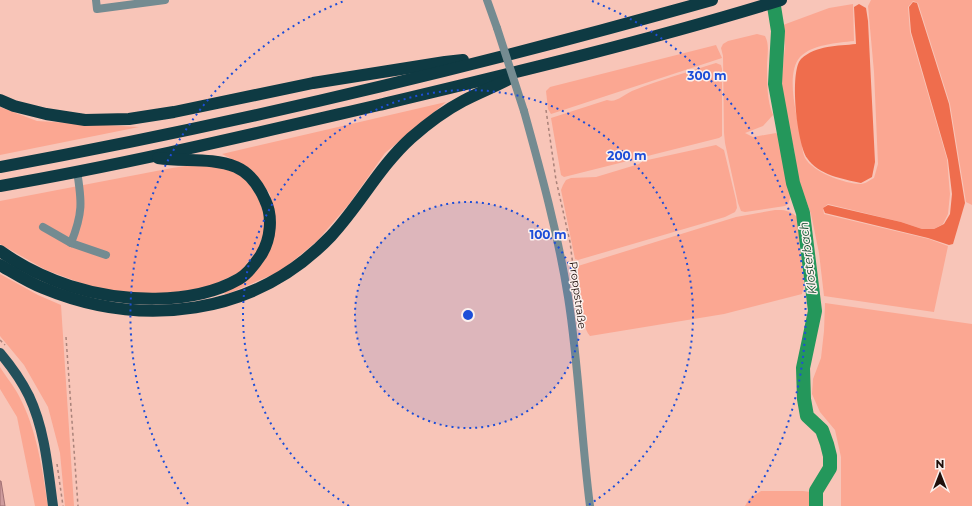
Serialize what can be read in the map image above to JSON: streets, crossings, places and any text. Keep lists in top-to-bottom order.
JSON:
{
  "streets": {
    "street": ["Proppstraße"]
  },
  "water": ["Klosterbach"],
  "north": "top",
  "rings": ["300 m", "200 m", "100 m"]
}
